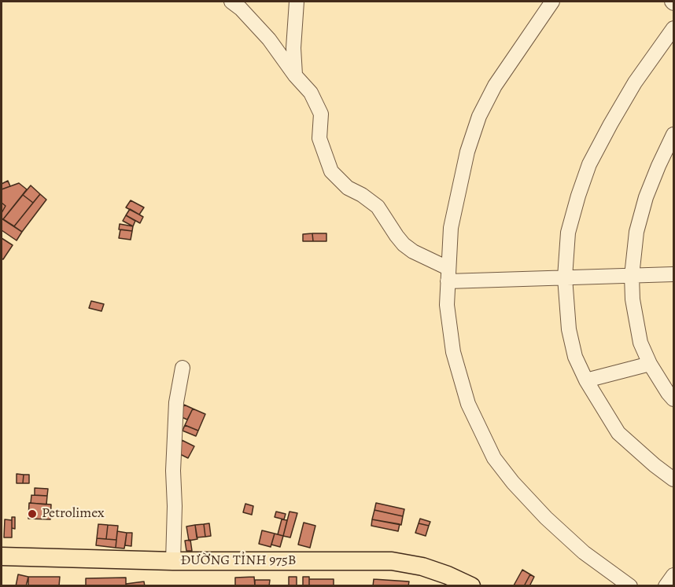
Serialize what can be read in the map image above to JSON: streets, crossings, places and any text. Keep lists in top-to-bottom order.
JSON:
{
  "streets": {
    "main road": ["ĐƯỜNG TỈNH 975B"]
  },
  "places": ["Petrolimex"]
}
